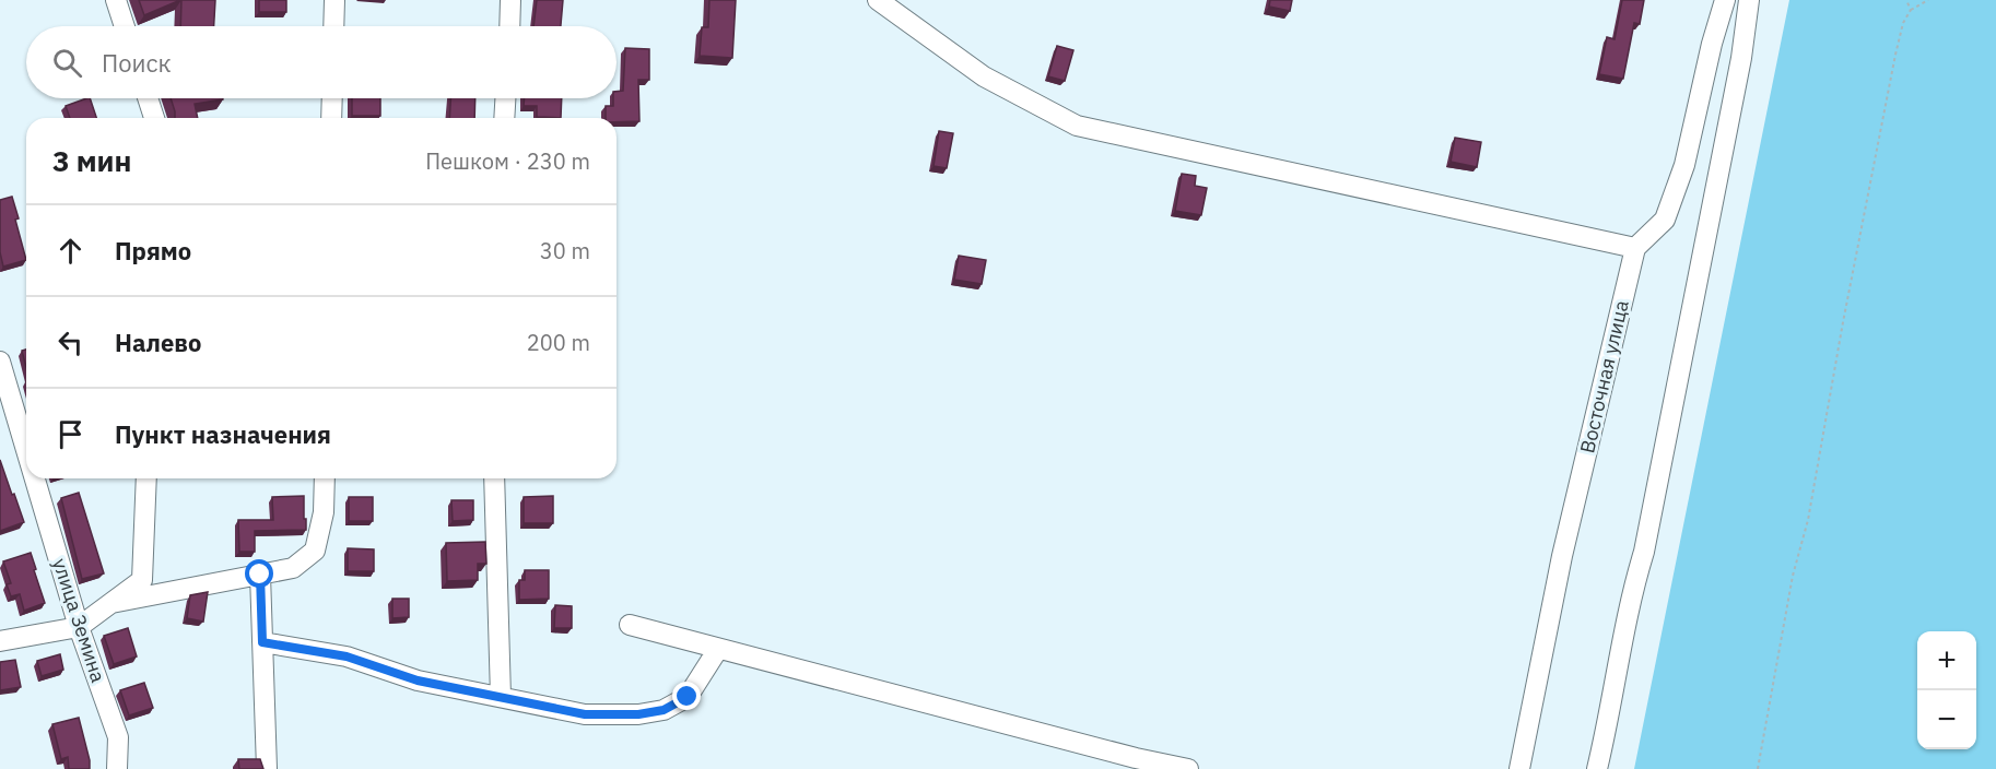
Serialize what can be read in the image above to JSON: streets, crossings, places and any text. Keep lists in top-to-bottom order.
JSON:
{
  "streets": {
    "street": ["Восточная улица", "улица Земина"]
  },
  "page": {
    "search": "Поиск",
    "heading": ["3 мин", "Пешком · 230 m"],
    "list": [
      ["Прямо", "30 m"],
      ["Налево", "200 m"],
      "Пункт назначения"
    ],
    "map_buttons": ["+", "−"]
  }
}
